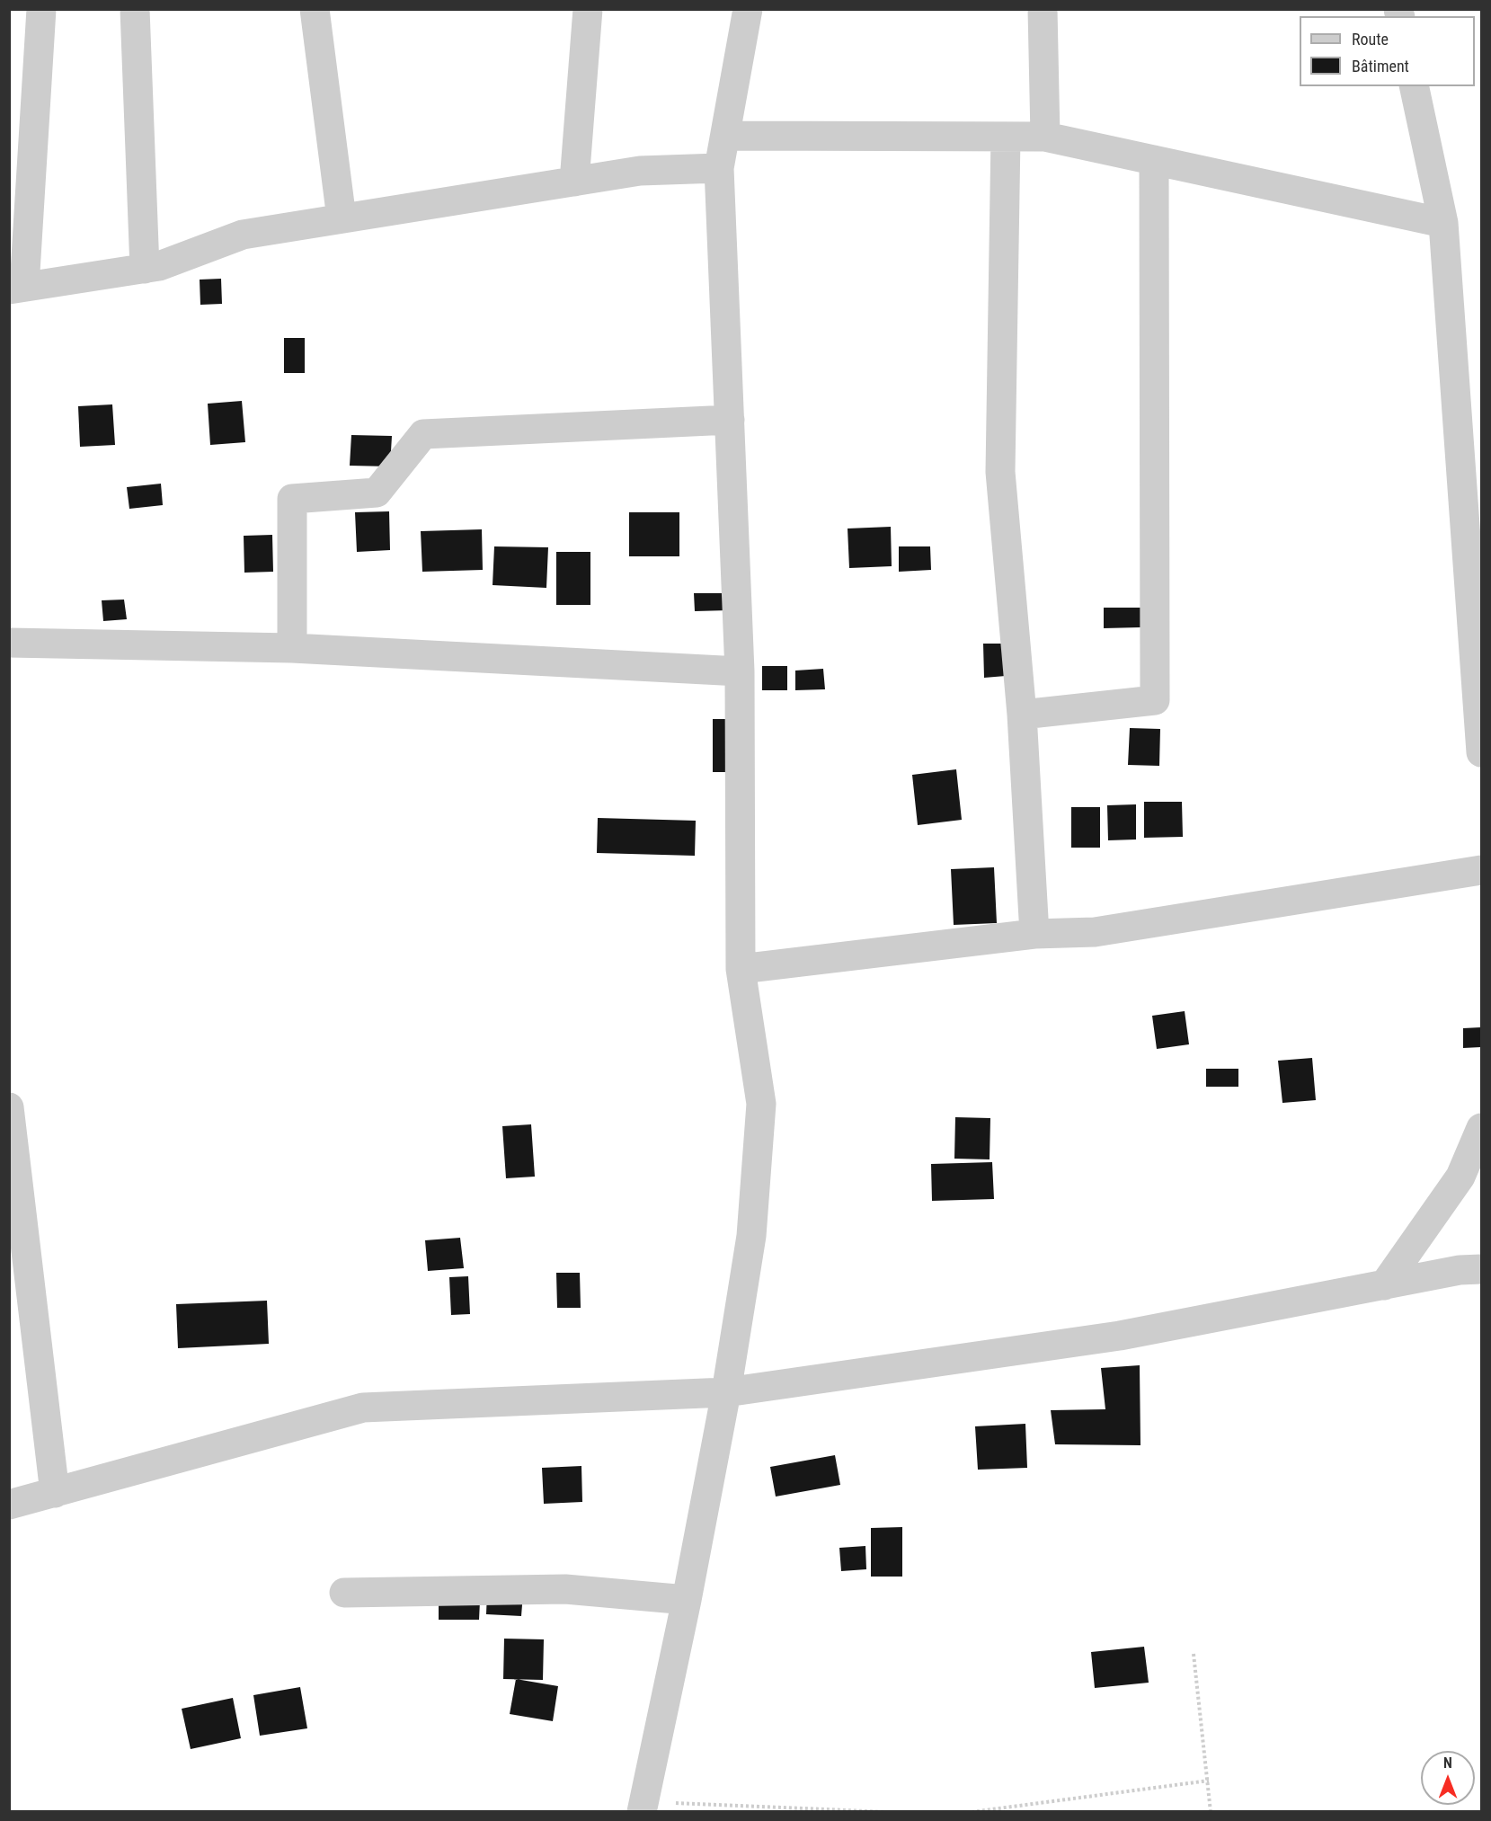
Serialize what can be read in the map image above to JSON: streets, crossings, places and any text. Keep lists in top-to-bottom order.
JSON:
{
  "legend": ["Route", "Bâtiment"],
  "north": "top"
}
